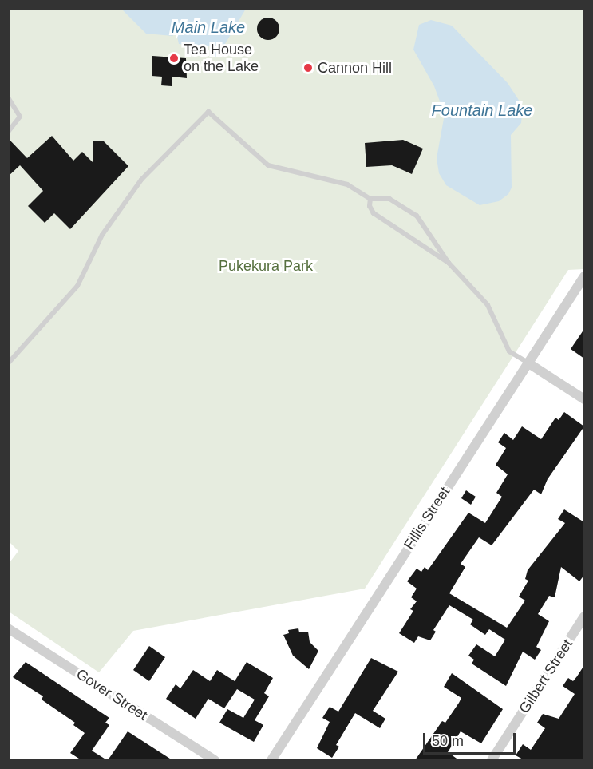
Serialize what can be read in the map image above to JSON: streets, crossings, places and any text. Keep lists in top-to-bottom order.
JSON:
{
  "streets": {
    "street": ["Fillis Street", "Gilbert Street", "Gover Street"]
  },
  "water": ["Main Lake", "Fountain Lake"],
  "parks": ["Pukekura Park"],
  "places": ["Tea House on the Lake", "Cannon Hill"],
  "scale_bar": "50 m"
}
